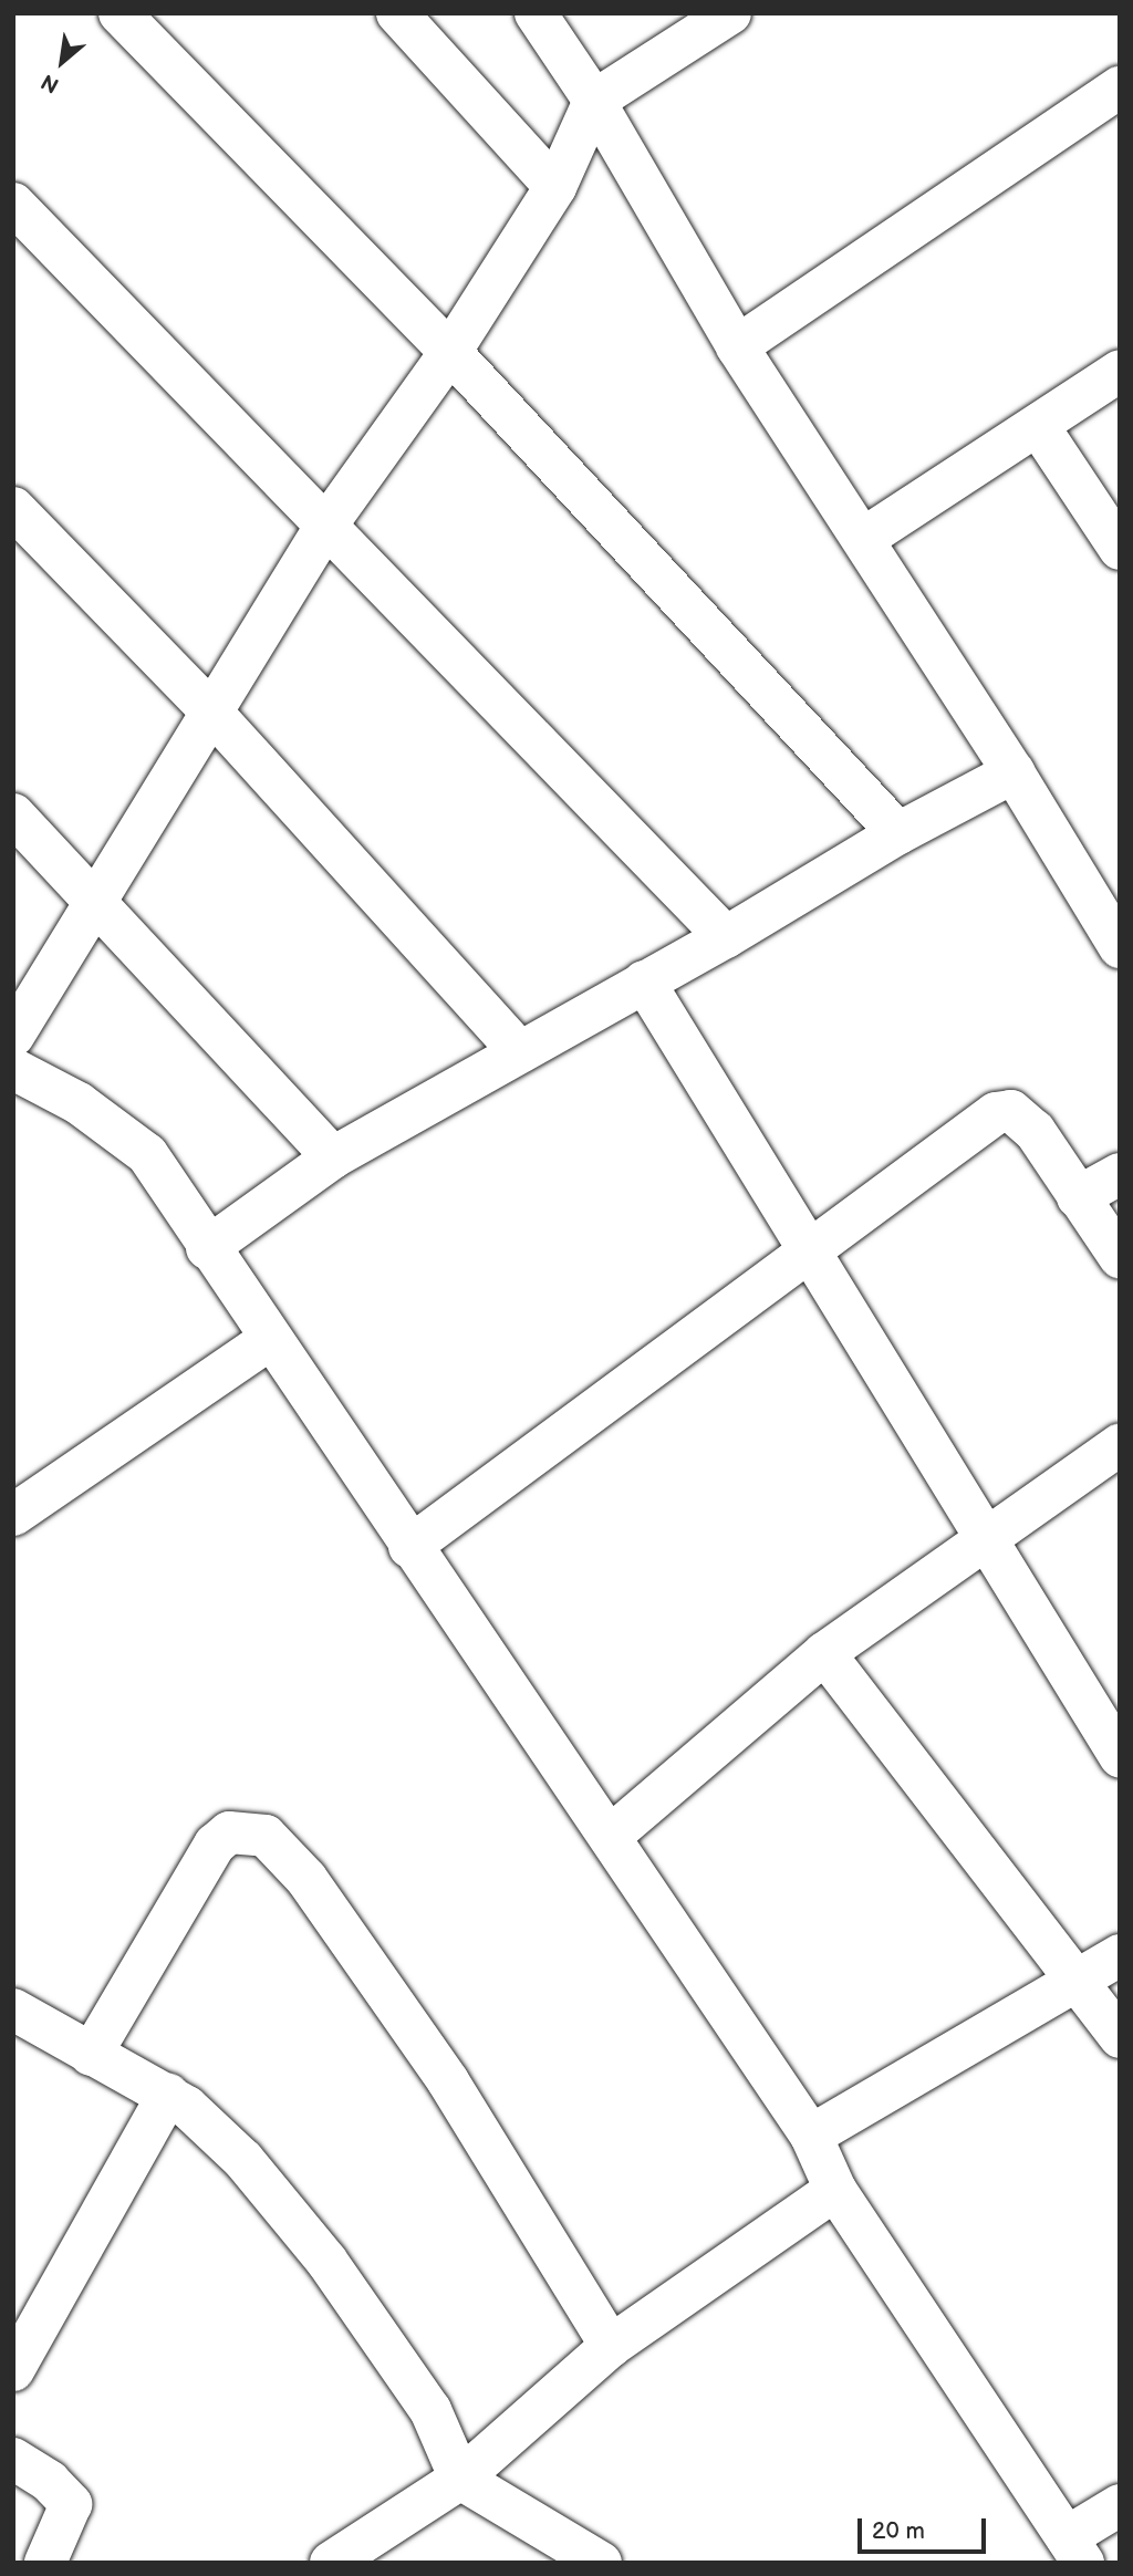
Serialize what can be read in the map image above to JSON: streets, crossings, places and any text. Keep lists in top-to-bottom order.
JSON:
{
  "scale_bar": "20 m",
  "north": "bottom left"
}
